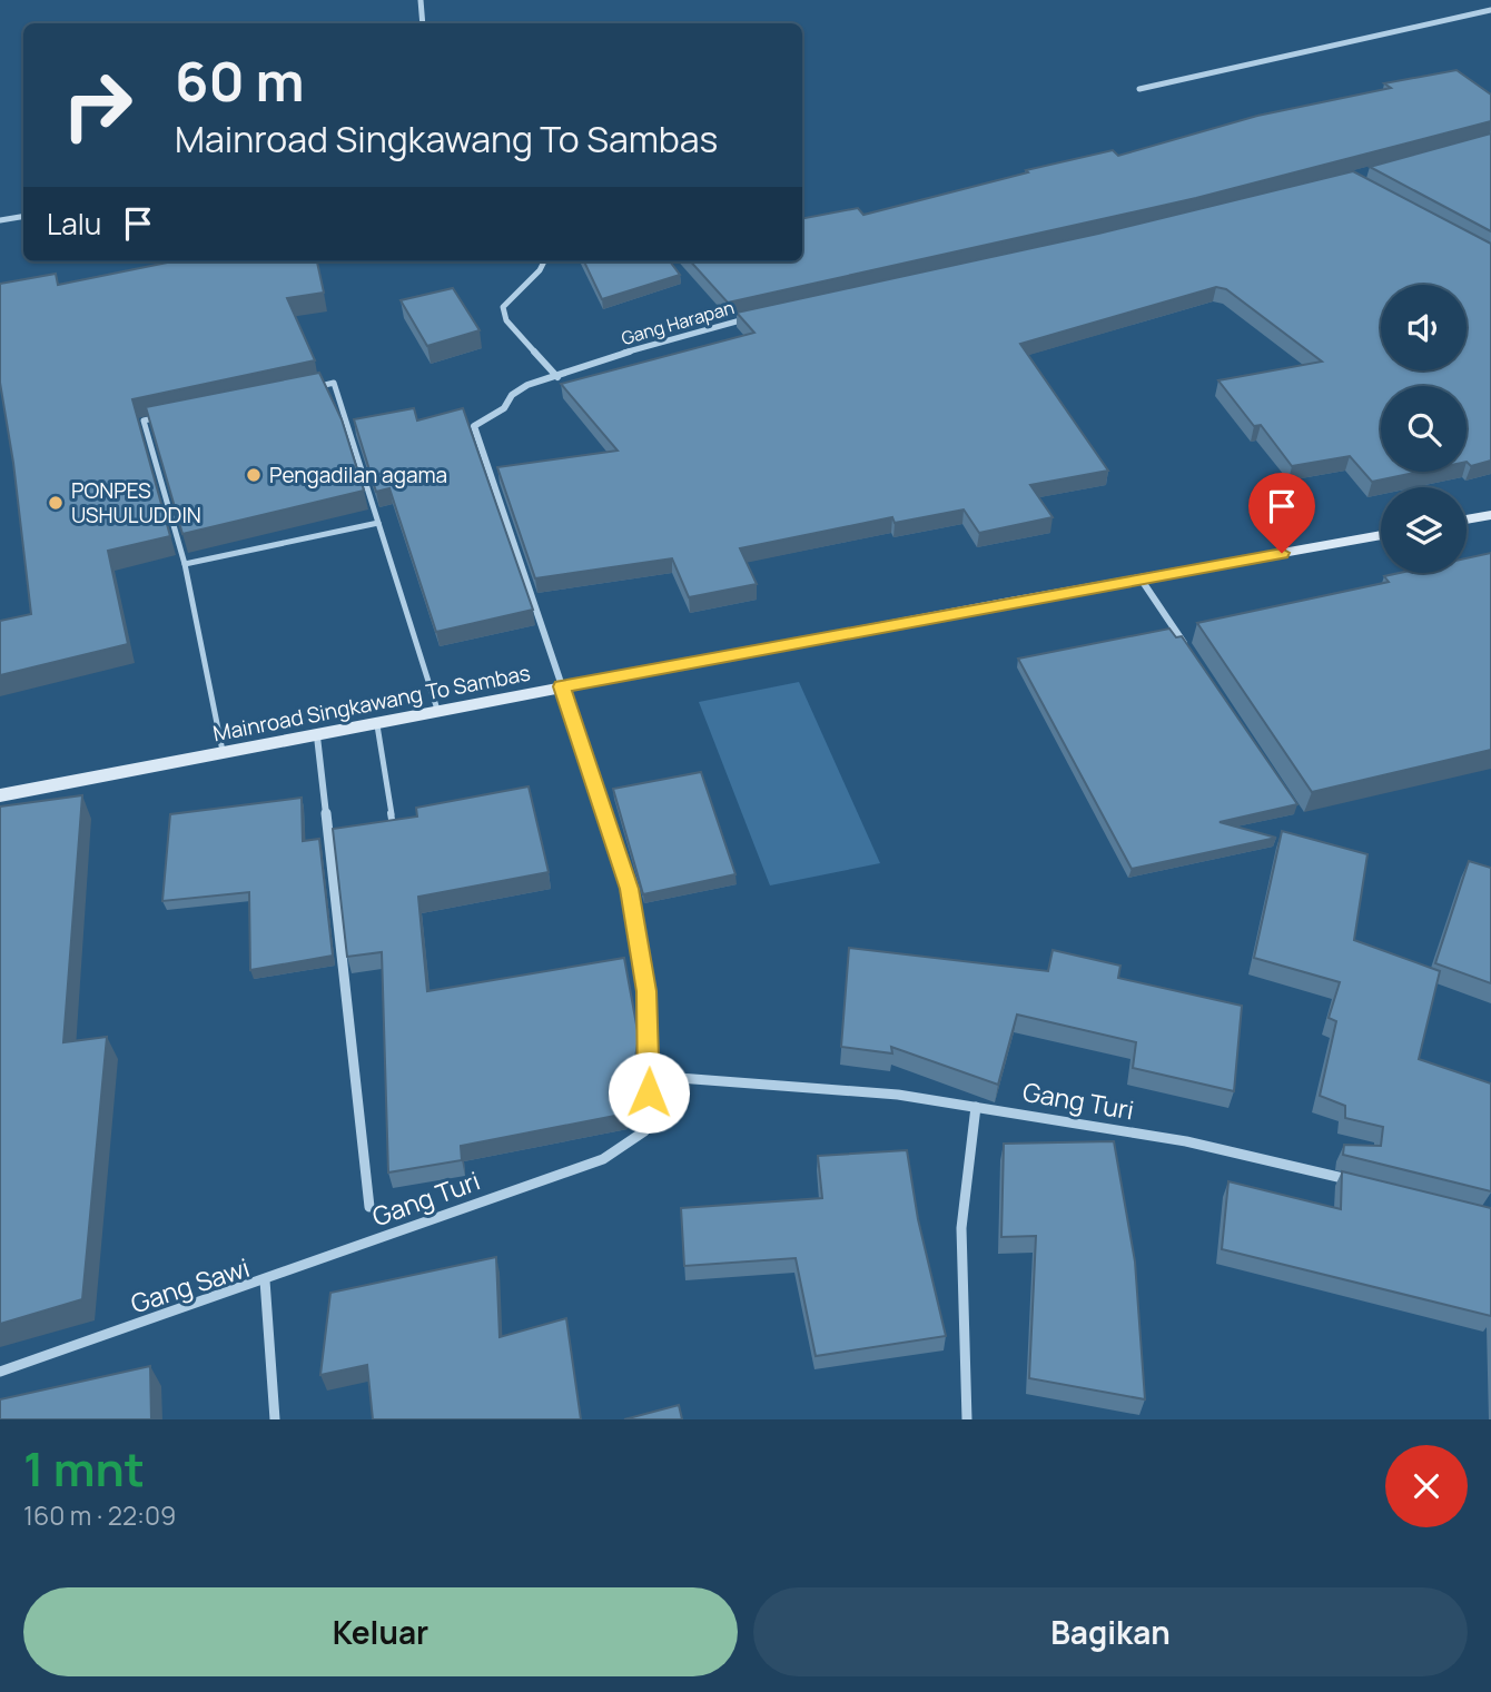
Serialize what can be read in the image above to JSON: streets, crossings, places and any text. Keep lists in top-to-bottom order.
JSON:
{
  "streets": {
    "street": [
      "Gang Harapan",
      "Mainroad Singkawang To Sambas",
      "Gang Turi",
      "Gang Sawi"
    ]
  },
  "crossings": [
    ["Gang Harapan", "Mainroad Singkawang To Sambas"],
    ["Gang Turi", "Gang Sawi"]
  ],
  "places": ["Pengadilan agama", "PONPES USHULUDDIN"],
  "page": {
    "turn": ["60 m", "Mainroad Singkawang To Sambas"],
    "then": "Lalu",
    "heading": ["1 mnt", "160 m · 22:09"],
    "buttons": ["Keluar", "Bagikan"]
  }
}
